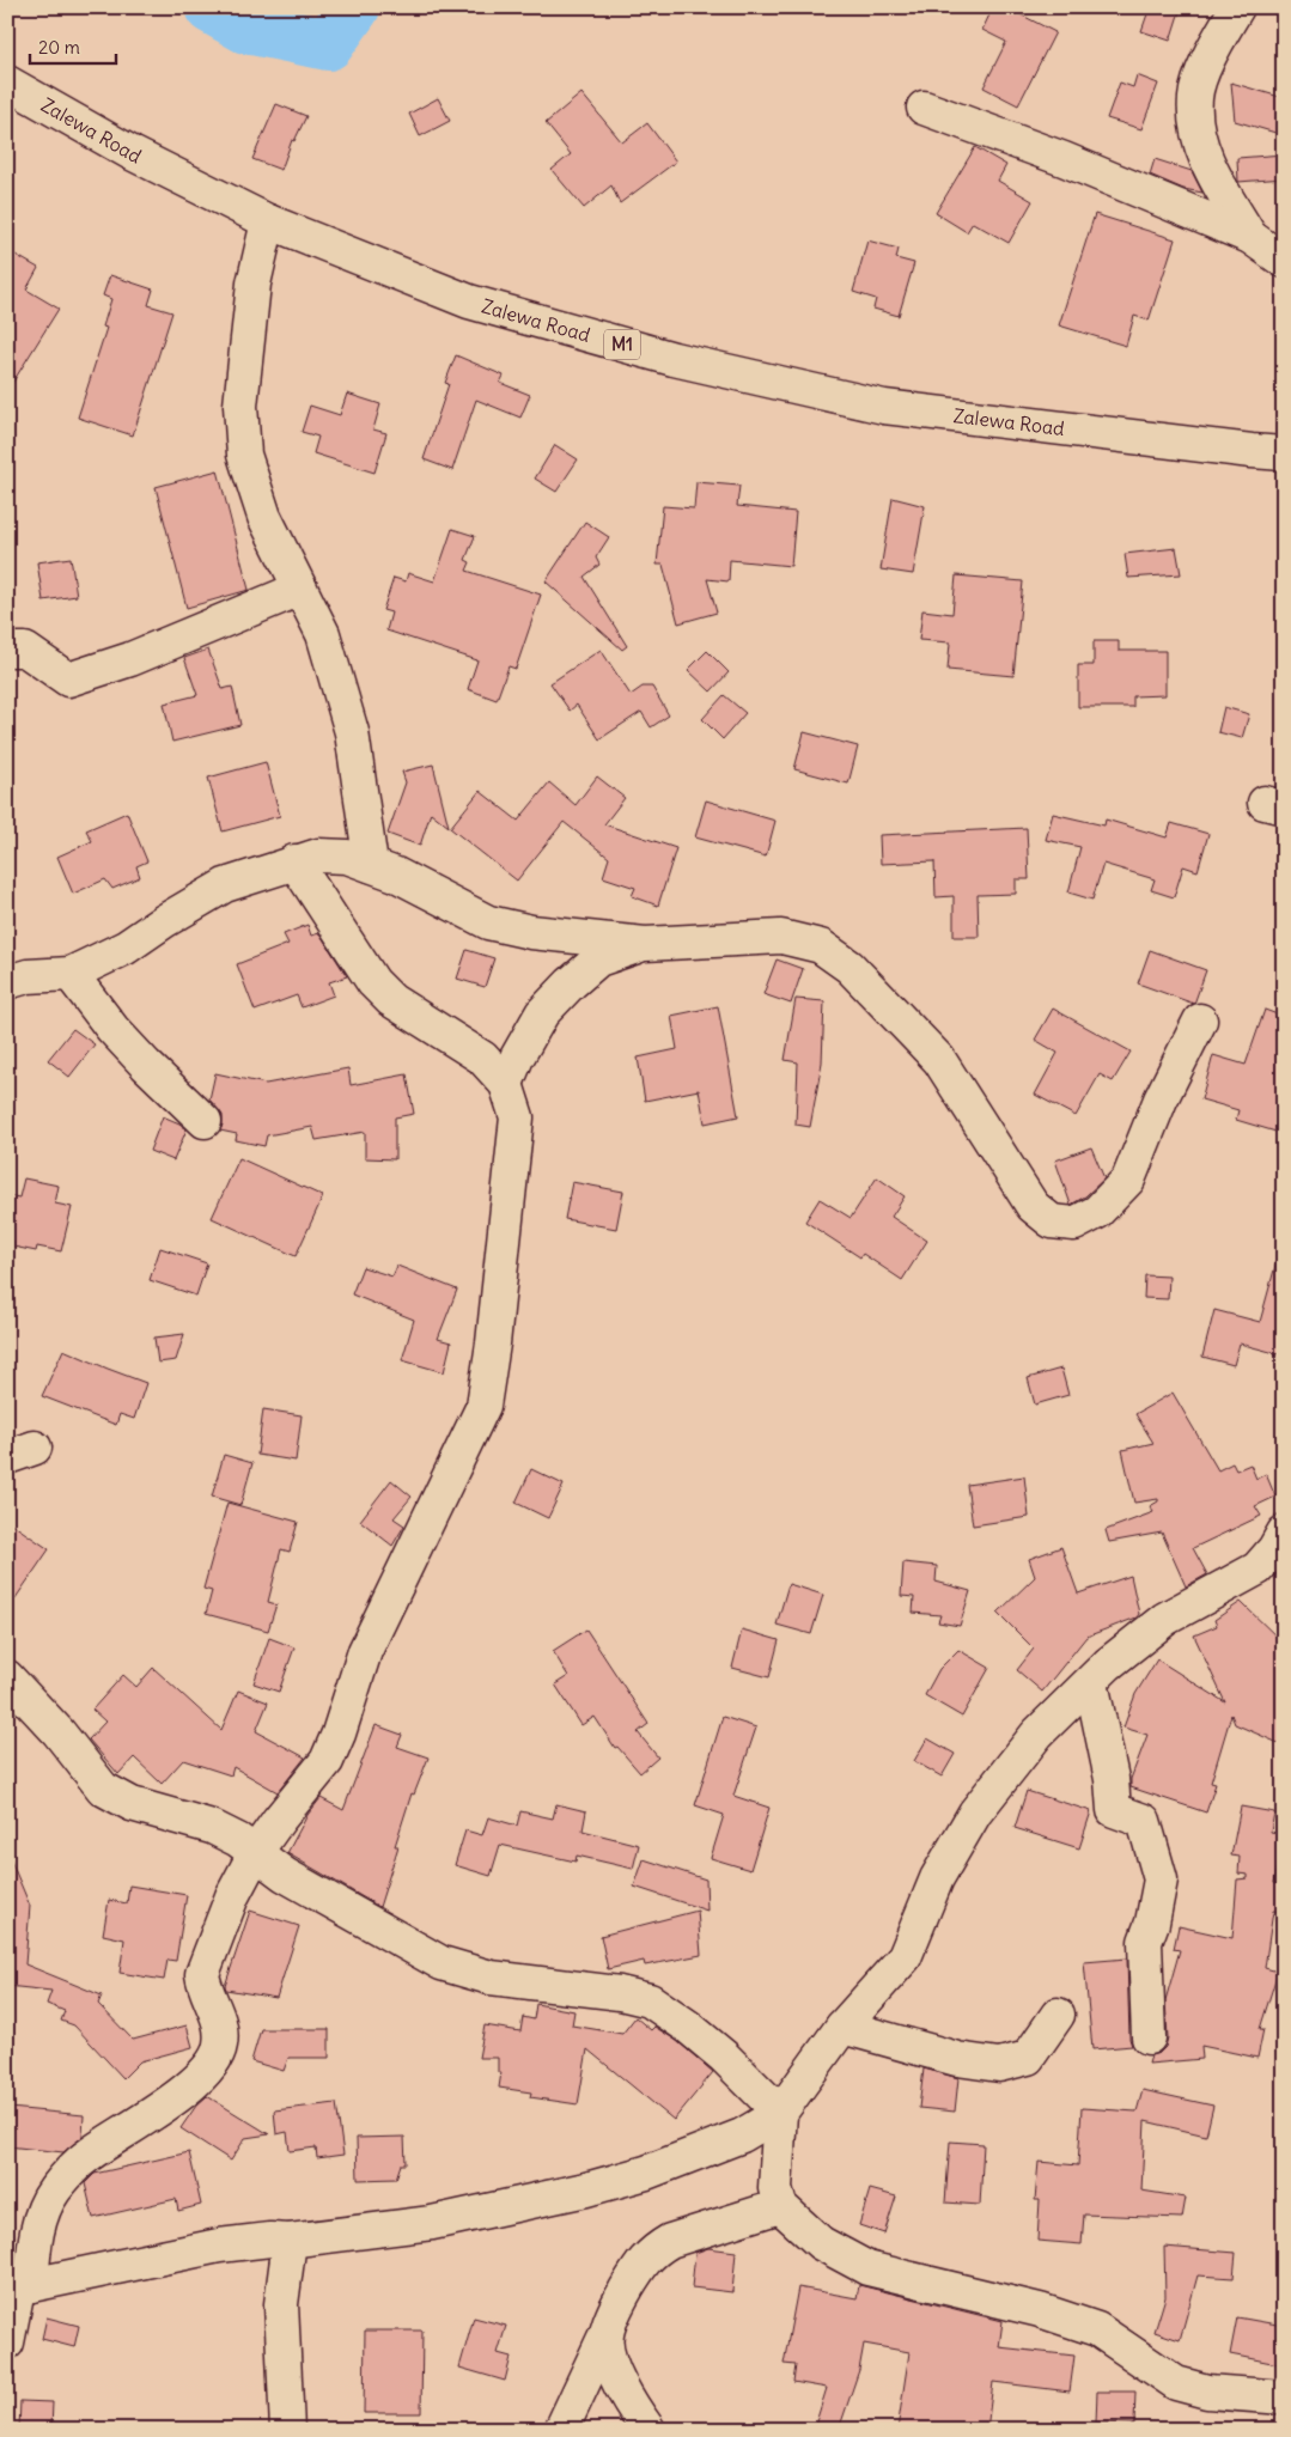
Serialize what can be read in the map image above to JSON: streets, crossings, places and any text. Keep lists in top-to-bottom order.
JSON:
{
  "streets": {
    "main road": ["Zalewa Road", "M1"]
  },
  "scale_bar": "20 m"
}
